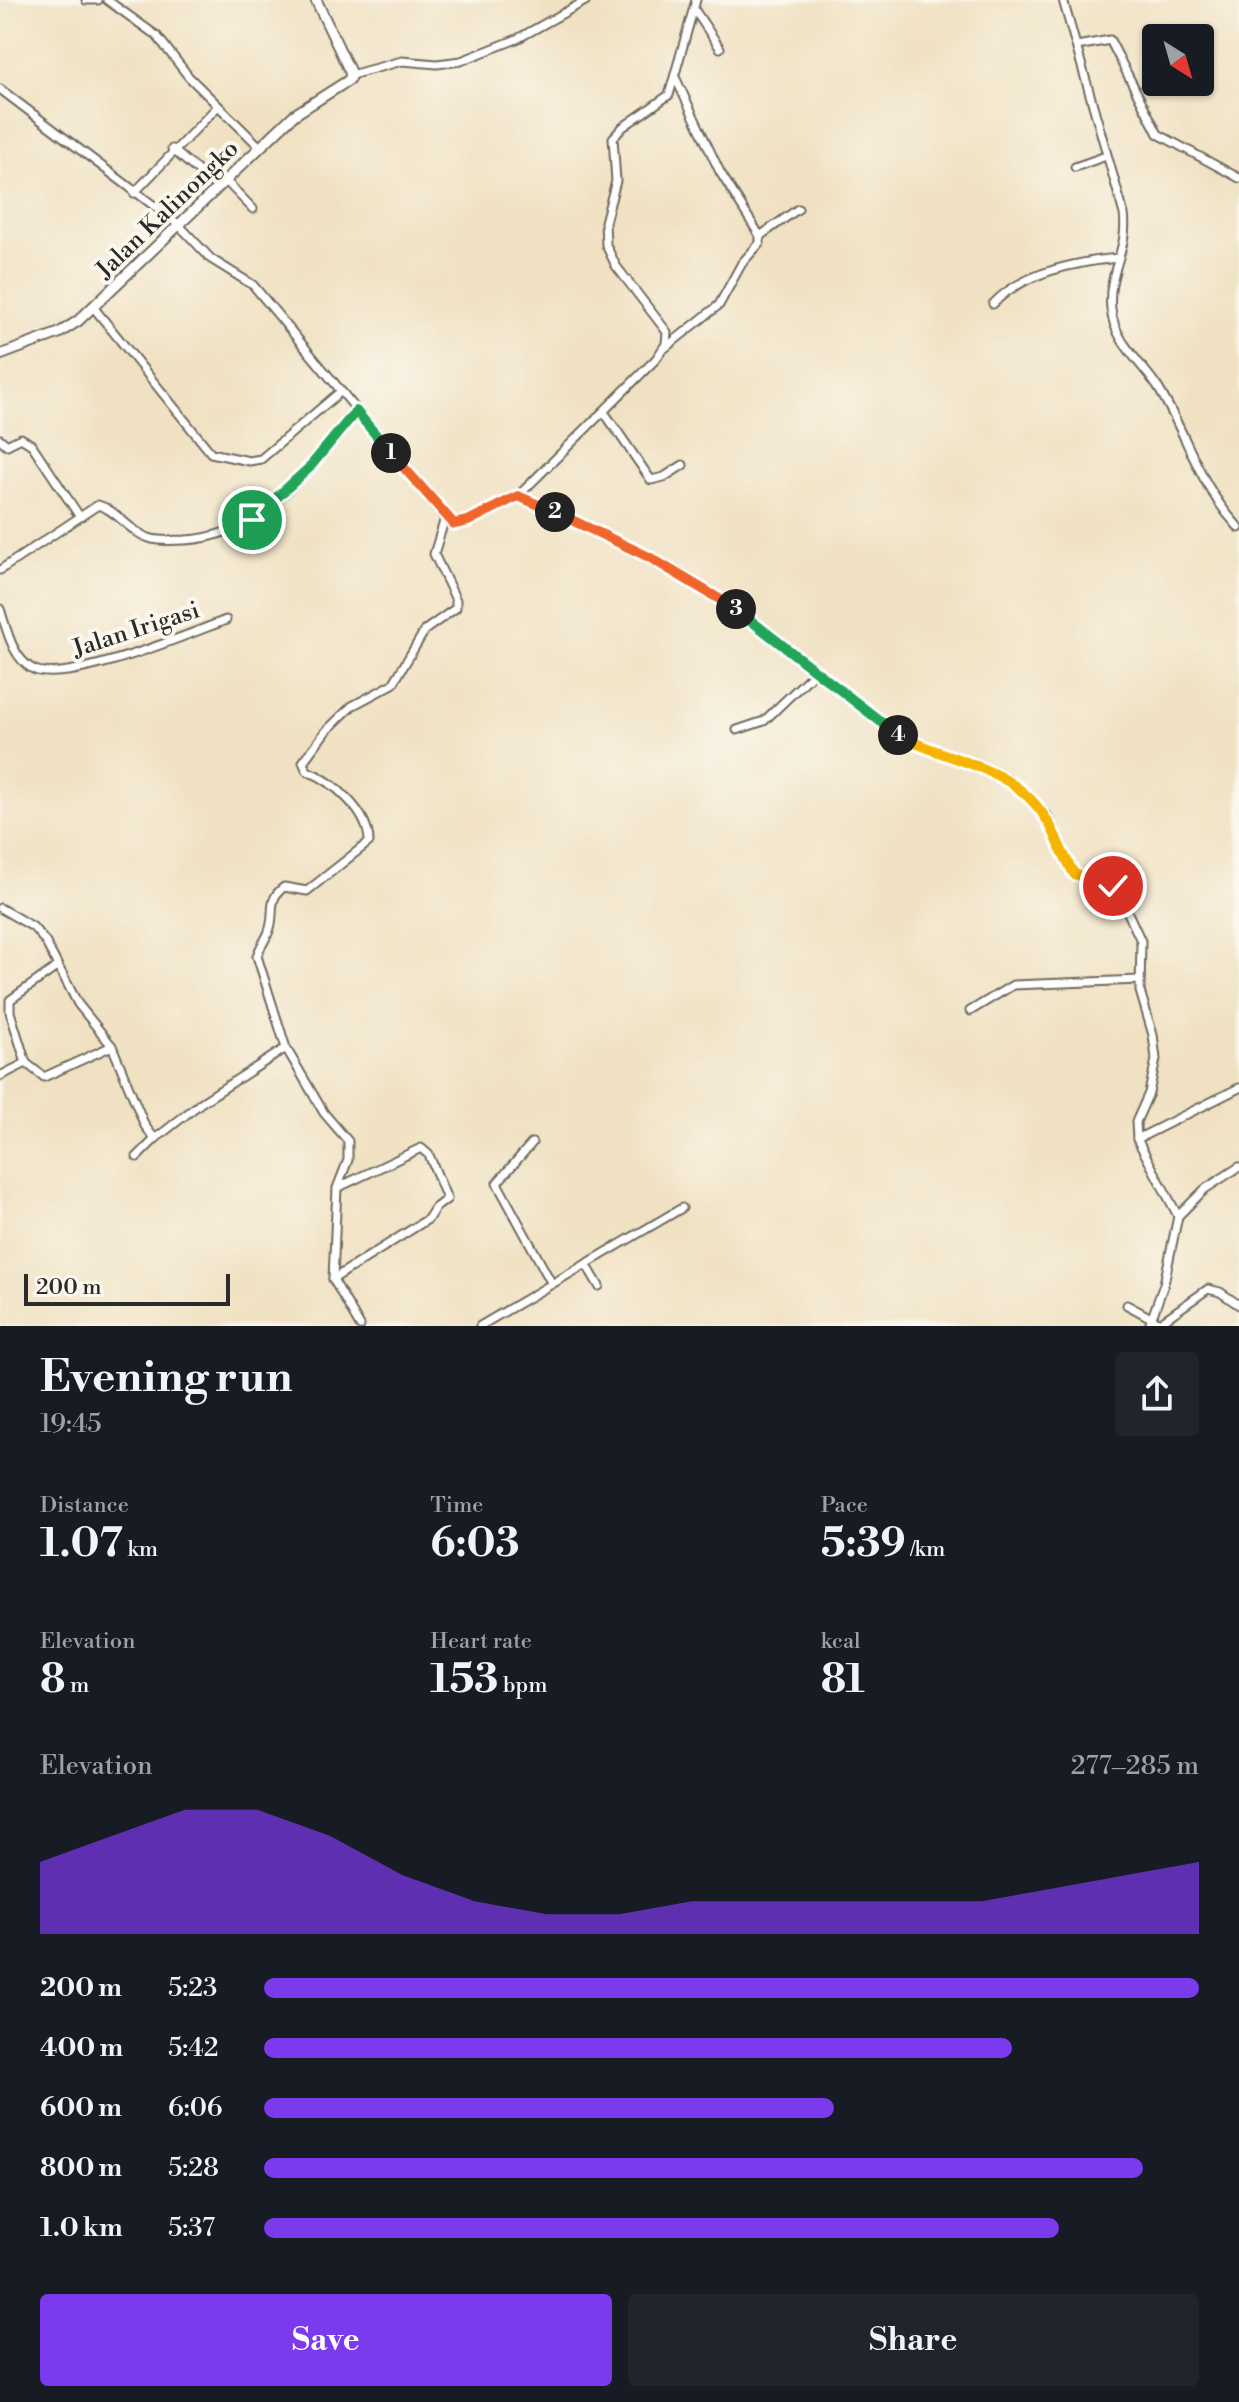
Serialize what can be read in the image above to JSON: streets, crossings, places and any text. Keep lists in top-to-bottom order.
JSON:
{
  "streets": {
    "street": ["Jalan Kalinongko", "Jalan Irigasi"]
  },
  "scale_bar": "200 m",
  "north": "bottom right",
  "page": {
    "pins": [
      "1",
      "2",
      "3",
      "4"
    ],
    "scale": "200 m",
    "heading": ["Evening run", "19:45"],
    "stats": [
      ["Distance", "1.07 km"],
      ["Time", "6:03"],
      ["Pace", "5:39 /km"],
      ["Elevation", "8 m"],
      ["Heart rate", "153 bpm"],
      ["kcal", "81"]
    ],
    "chart": ["Elevation", "277–285 m"],
    "list": [
      {
        "name": "200 m",
        "note": "5:23"
      },
      {
        "name": "400 m",
        "note": "5:42"
      },
      {
        "name": "600 m",
        "note": "6:06"
      },
      {
        "name": "800 m",
        "note": "5:28"
      },
      {
        "name": "1.0 km",
        "note": "5:37"
      }
    ],
    "buttons": ["Save", "Share"]
  }
}
